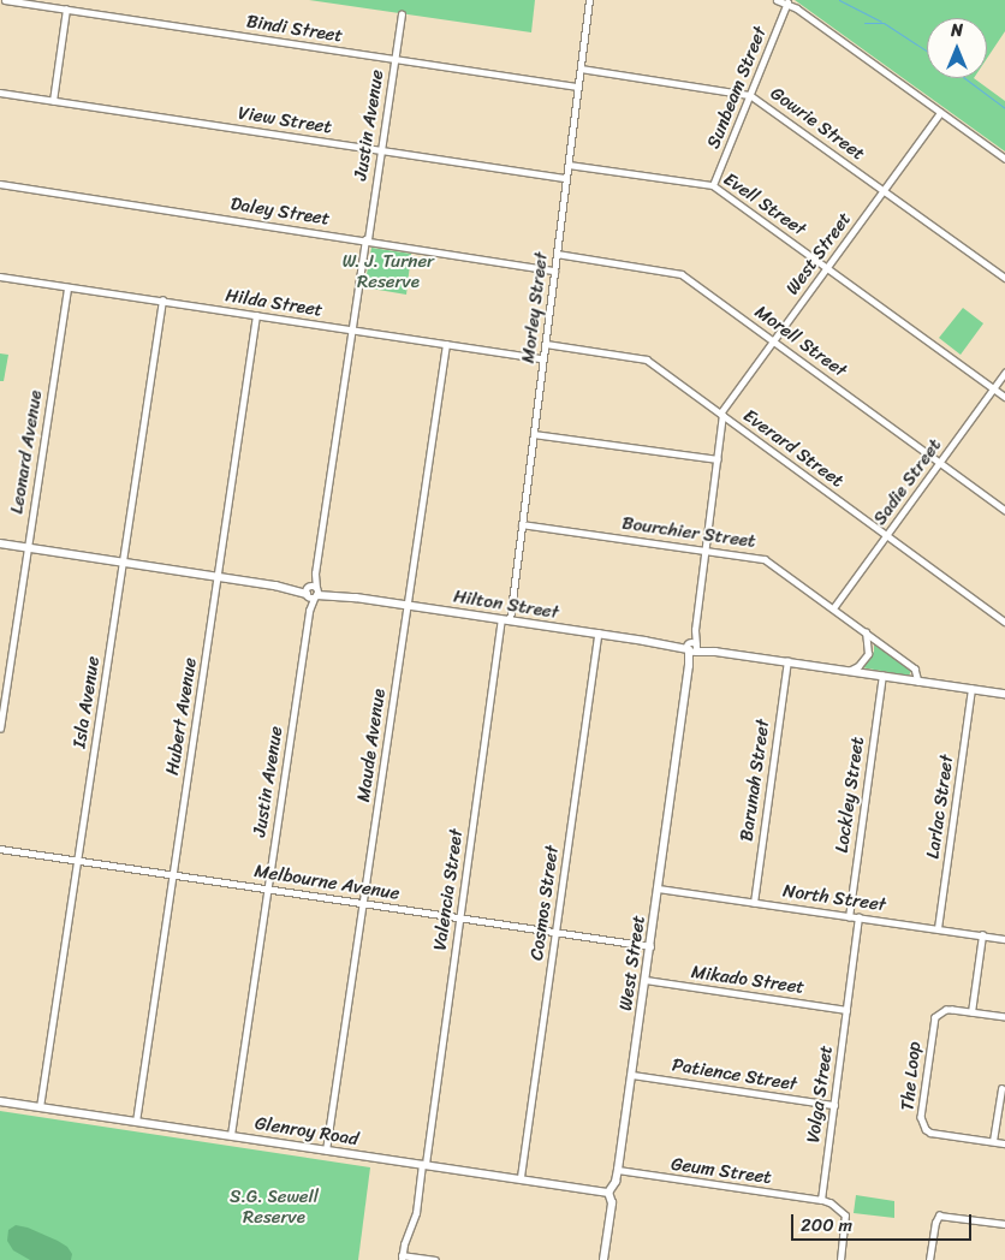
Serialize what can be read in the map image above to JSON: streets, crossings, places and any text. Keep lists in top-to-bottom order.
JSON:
{
  "streets": {
    "street": [
      "Bindi Street",
      "Sunbeam Street",
      "View Street",
      "Gowrie Street",
      "Justin Avenue",
      "Evell Street",
      "Daley Street",
      "West Street",
      "Hilda Street",
      "Morley Street",
      "Morell Street",
      "Everard Street",
      "Leonard Avenue",
      "Sadie Street",
      "Bourchier Street",
      "Hilton Street",
      "Isla Avenue",
      "Hubert Avenue",
      "Maude Avenue",
      "Barunah Street",
      "Lockley Street",
      "Larlac Street",
      "Melbourne Avenue",
      "Valencia Street",
      "North Street",
      "Cosmos Street",
      "Mikado Street",
      "Patience Street",
      "The Loop",
      "Volga Street",
      "Glenroy Road",
      "Geum Street"
    ]
  },
  "crossings": [
    ["Bindi Street", "Justin Avenue"],
    ["Bindi Street", "Morley Street"],
    ["Sunbeam Street", "Gowrie Street"],
    ["Sunbeam Street", "Evell Street"],
    ["View Street", "Justin Avenue"],
    ["View Street", "Morley Street"],
    ["Gowrie Street", "West Street"],
    ["Gowrie Street", "Morley Street"],
    ["Justin Avenue", "Daley Street"],
    ["Justin Avenue", "Hilda Street"],
    ["Justin Avenue", "Hilton Street"],
    ["Justin Avenue", "Melbourne Avenue"],
    ["Justin Avenue", "Glenroy Road"],
    ["Evell Street", "West Street"],
    ["Evell Street", "Morley Street"],
    ["Evell Street", "Sadie Street"],
    ["Daley Street", "Morley Street"],
    ["West Street", "Morell Street"],
    ["West Street", "Everard Street"],
    ["West Street", "Bourchier Street"],
    ["West Street", "Hilton Street"],
    ["West Street", "Melbourne Avenue"],
    ["West Street", "North Street"],
    ["West Street", "Mikado Street"],
    ["West Street", "Patience Street"],
    ["West Street", "Glenroy Road"],
    ["West Street", "Geum Street"],
    ["Hilda Street", "Morley Street"],
    ["Hilda Street", "Leonard Avenue"],
    ["Hilda Street", "Isla Avenue"],
    ["Hilda Street", "Hubert Avenue"],
    ["Hilda Street", "Maude Avenue"],
    ["Morley Street", "Morell Street"],
    ["Morley Street", "Everard Street"],
    ["Morley Street", "Bourchier Street"],
    ["Morley Street", "Hilton Street"],
    ["Morley Street", "Valencia Street"],
    ["Morell Street", "Sadie Street"],
    ["Everard Street", "Sadie Street"],
    ["Leonard Avenue", "Hilton Street"],
    ["Sadie Street", "Bourchier Street"],
    ["Bourchier Street", "Hilton Street"],
    ["Hilton Street", "Isla Avenue"],
    ["Hilton Street", "Hubert Avenue"],
    ["Hilton Street", "Maude Avenue"],
    ["Hilton Street", "Barunah Street"],
    ["Hilton Street", "Lockley Street"],
    ["Hilton Street", "Larlac Street"],
    ["Hilton Street", "Valencia Street"],
    ["Hilton Street", "Cosmos Street"],
    ["Isla Avenue", "Melbourne Avenue"],
    ["Isla Avenue", "Glenroy Road"],
    ["Hubert Avenue", "Melbourne Avenue"],
    ["Hubert Avenue", "Glenroy Road"],
    ["Maude Avenue", "Melbourne Avenue"],
    ["Maude Avenue", "Glenroy Road"],
    ["Barunah Street", "North Street"],
    ["Lockley Street", "North Street"],
    ["Larlac Street", "North Street"],
    ["Melbourne Avenue", "Valencia Street"],
    ["Melbourne Avenue", "Cosmos Street"],
    ["Valencia Street", "Glenroy Road"],
    ["North Street", "Volga Street"],
    ["Cosmos Street", "Glenroy Road"],
    ["Mikado Street", "Volga Street"],
    ["Patience Street", "Volga Street"],
    ["Volga Street", "Geum Street"]
  ],
  "parks": ["W. J. Turner Reserve", "S.G. Sewell Reserve"],
  "scale_bar": "200 m",
  "north": "top"
}
